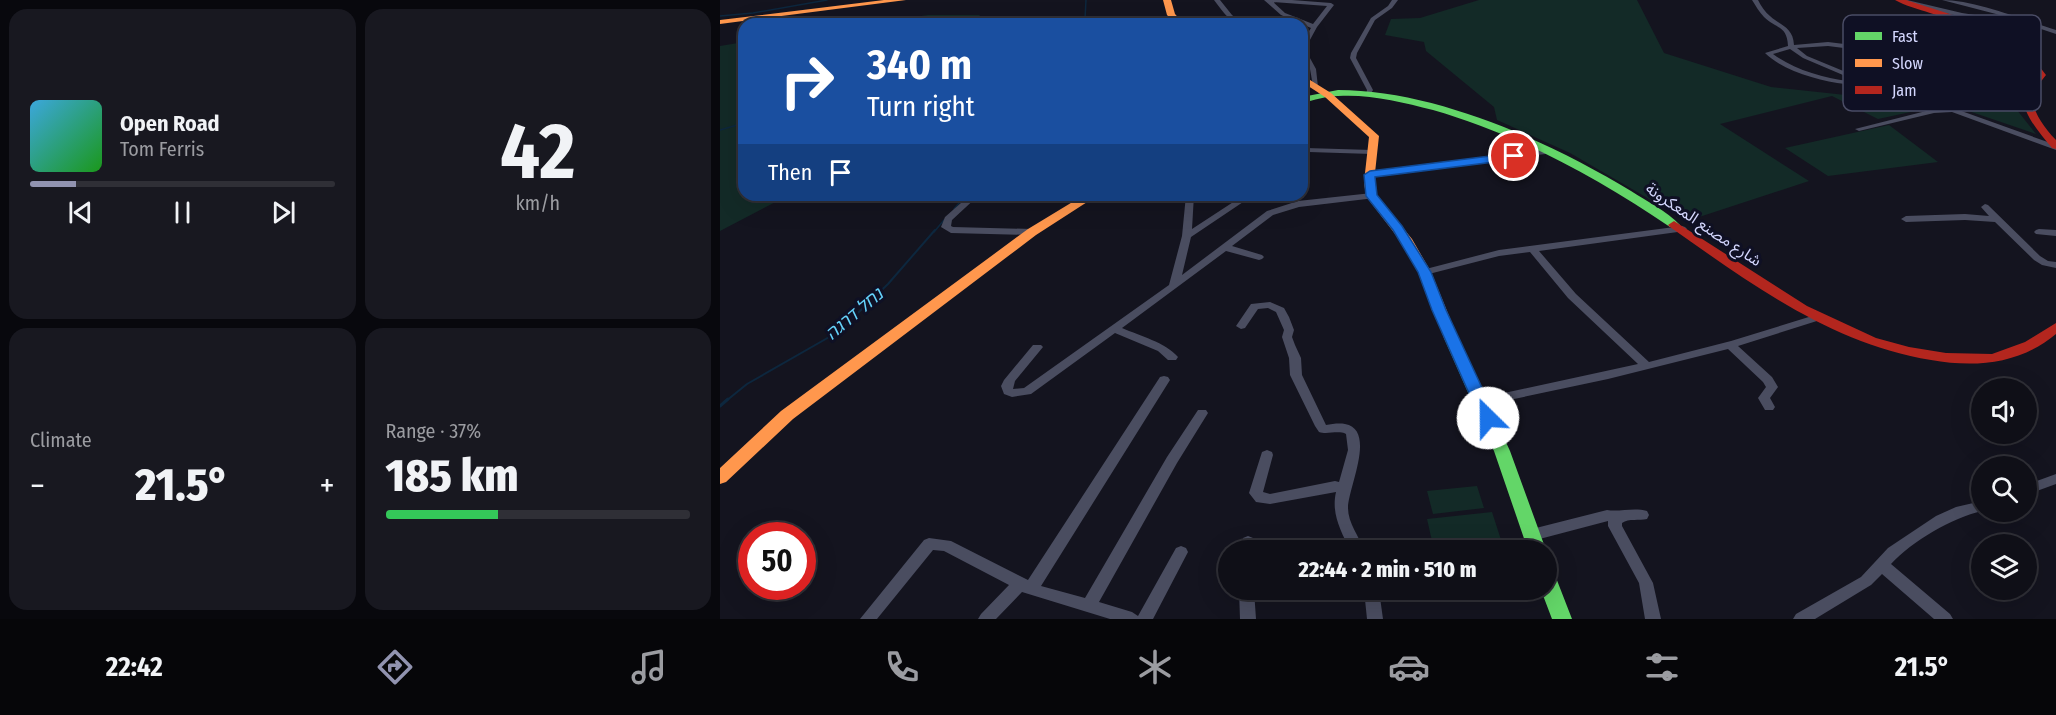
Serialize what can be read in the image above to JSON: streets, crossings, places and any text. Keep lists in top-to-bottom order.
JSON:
{
  "streets": {
    "street": ["شارع مصنع المعكرونة"]
  },
  "water": ["נחל דרגה"],
  "legend": ["Fast", "Slow", "Jam"],
  "page": {
    "tile": [
      ["42", "km/h"],
      "Climate",
      ["Range · 37%", "185 km"]
    ],
    "turn": ["340 m", "Turn right"],
    "song": ["Open Road", "Tom Ferris"],
    "then": "Then",
    "heat": ["−", "21.5°", "+"],
    "limit": "50",
    "trip": "22:44 · 2 min · 510 m",
    "tabs": ["22:42", "21.5°"]
  }
}
